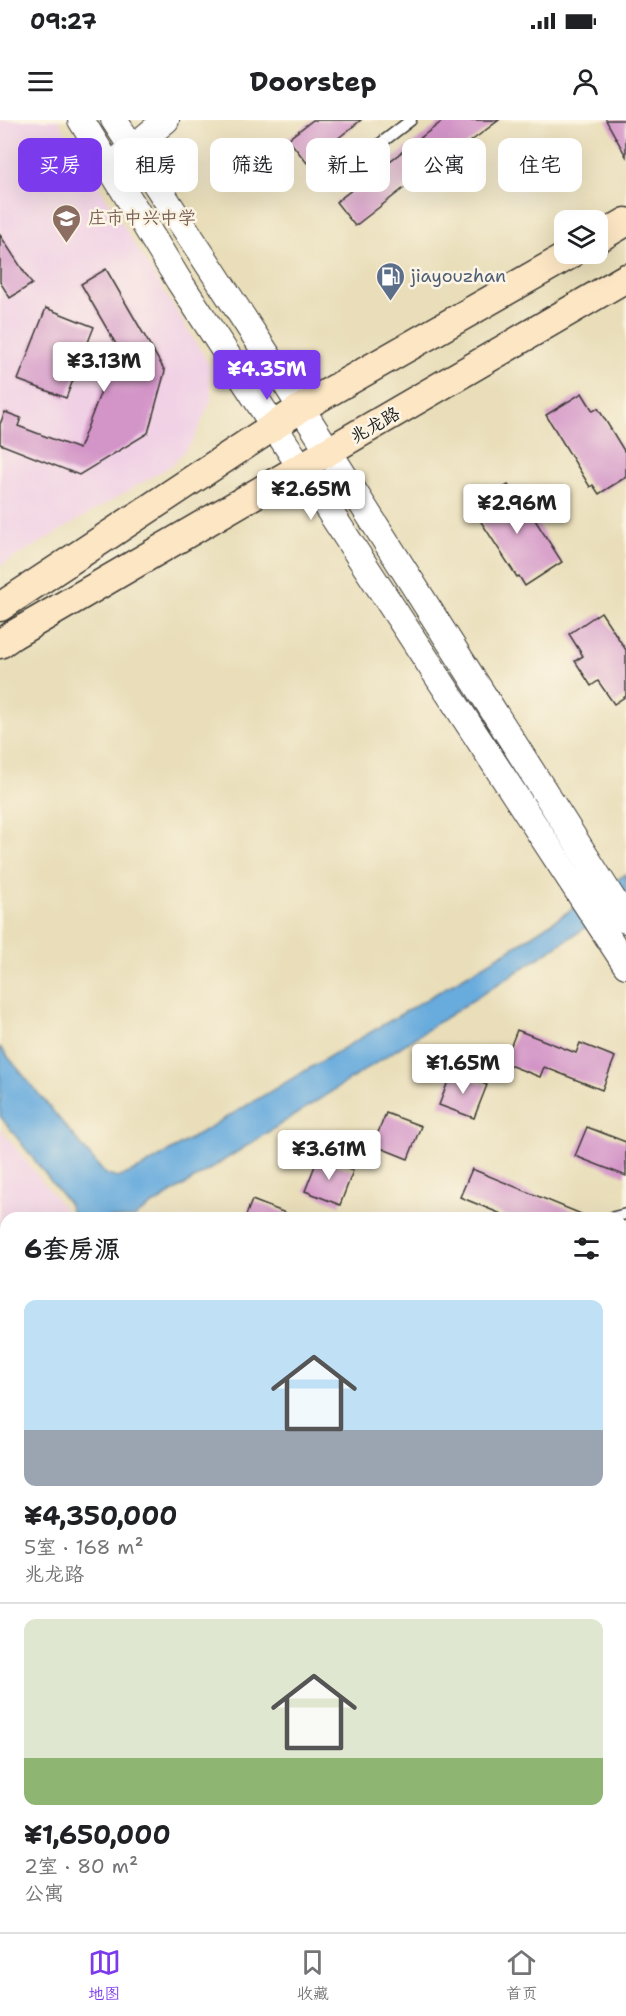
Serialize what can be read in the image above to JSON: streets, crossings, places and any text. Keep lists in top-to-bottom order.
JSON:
{
  "streets": {
    "main road": ["兆龙路"]
  },
  "places": {
    "school or university": ["庄市中兴中学"],
    "fuel station": ["jiayouzhan"]
  },
  "page": {
    "status": "09:27",
    "header": "Doorstep",
    "chip": [
      "买房",
      "租房",
      "筛选",
      "新上",
      "公寓",
      "住宅"
    ],
    "price": [
      "¥3.13M",
      "¥4.35M",
      "¥2.65M",
      "¥2.96M",
      "¥1.65M",
      "¥3.61M"
    ],
    "heading": "6套房源",
    "list": [
      {
        "name": "¥4,350,000",
        "note": "5室 · 168 m² · 兆龙路"
      },
      {
        "name": "¥1,650,000",
        "note": "2室 · 80 m² · 公寓"
      }
    ],
    "tabs": ["地图", "收藏", "首页"]
  }
}
